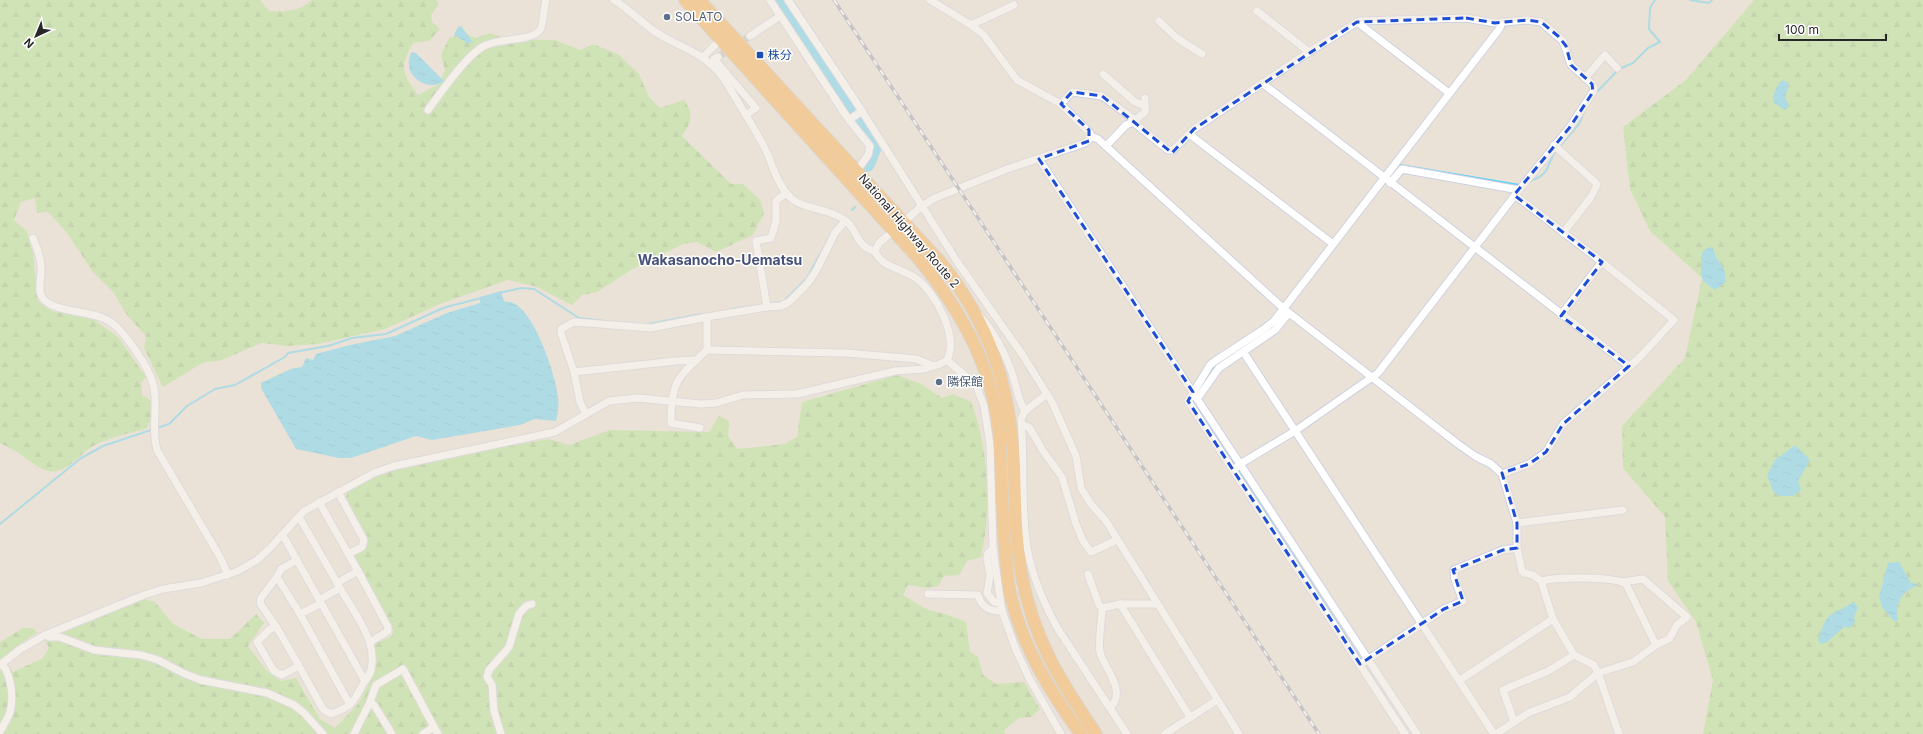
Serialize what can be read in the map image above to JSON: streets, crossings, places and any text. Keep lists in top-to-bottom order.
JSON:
{
  "streets": {
    "highway": ["National Highway Route 2"]
  },
  "districts": ["Wakasanocho-Uematsu"],
  "places": {
    "other": ["SOLATO", "隣保館"],
    "transit": ["株分"]
  },
  "scale_bar": "100 m",
  "north": "bottom left"
}
